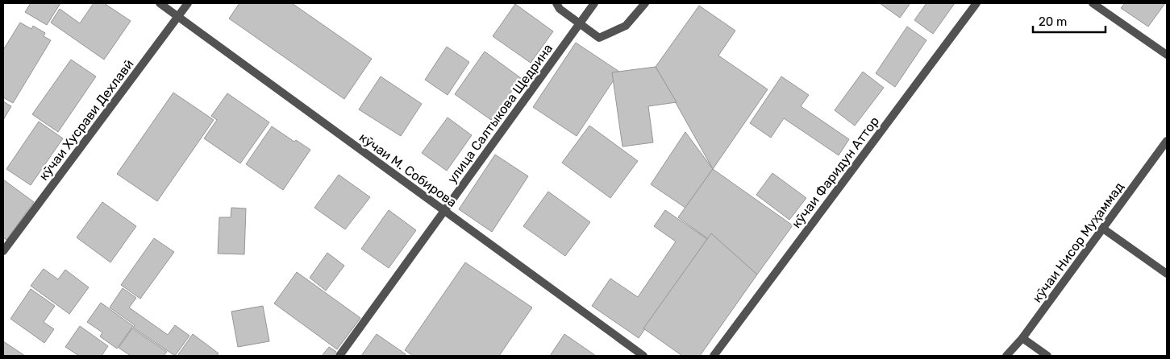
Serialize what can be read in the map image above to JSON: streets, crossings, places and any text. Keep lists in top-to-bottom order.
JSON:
{
  "streets": {
    "street": [
      "улица Салтыкова Щедрина",
      "кӯчаи Хусрави Дехлавӣ",
      "кӯчаи М. Собирова",
      "кӯчаи Фаридун Аттор",
      "кӯчаи Нисор Муҳаммад"
    ]
  },
  "crossings": [
    ["улица Салтыкова Щедрина", "кӯчаи М. Собирова"],
    ["кӯчаи Хусрави Дехлавӣ", "кӯчаи М. Собирова"]
  ],
  "scale_bar": "20 m"
}
